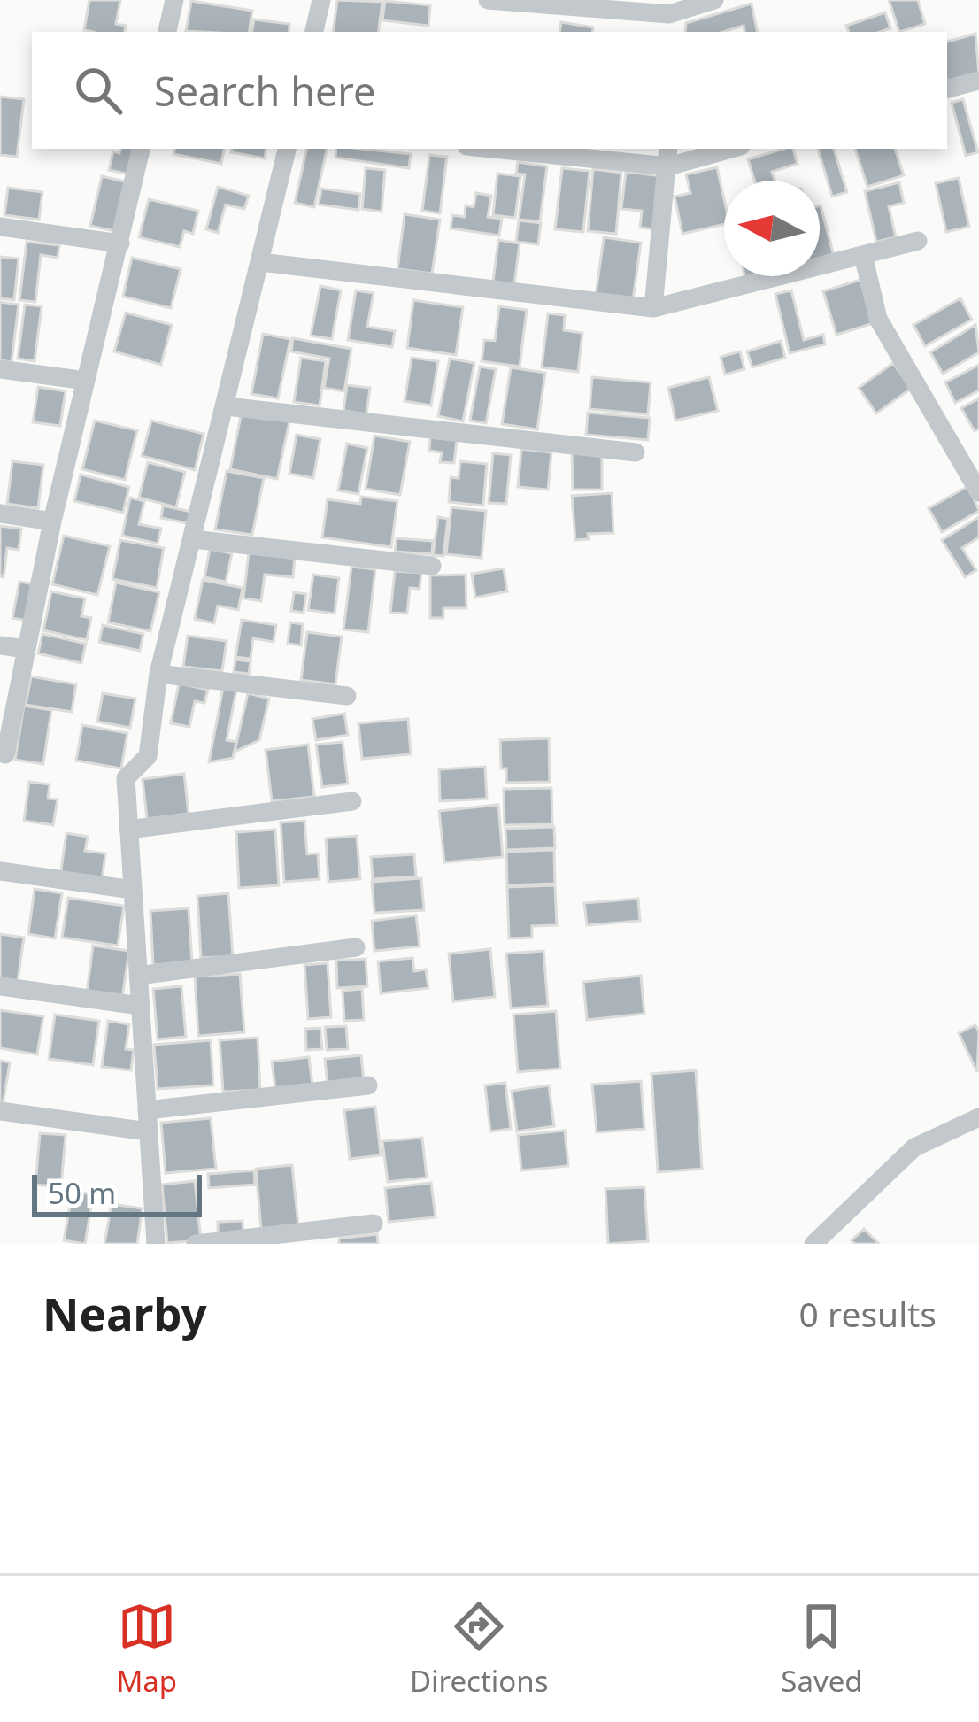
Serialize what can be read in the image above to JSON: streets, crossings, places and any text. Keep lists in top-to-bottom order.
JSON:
{
  "scale_bar": "50 m",
  "north": "left",
  "page": {
    "search": "Search here",
    "scale": "50 m",
    "heading": ["Nearby", "0 results"],
    "nav": ["Map", "Directions", "Saved"]
  }
}
